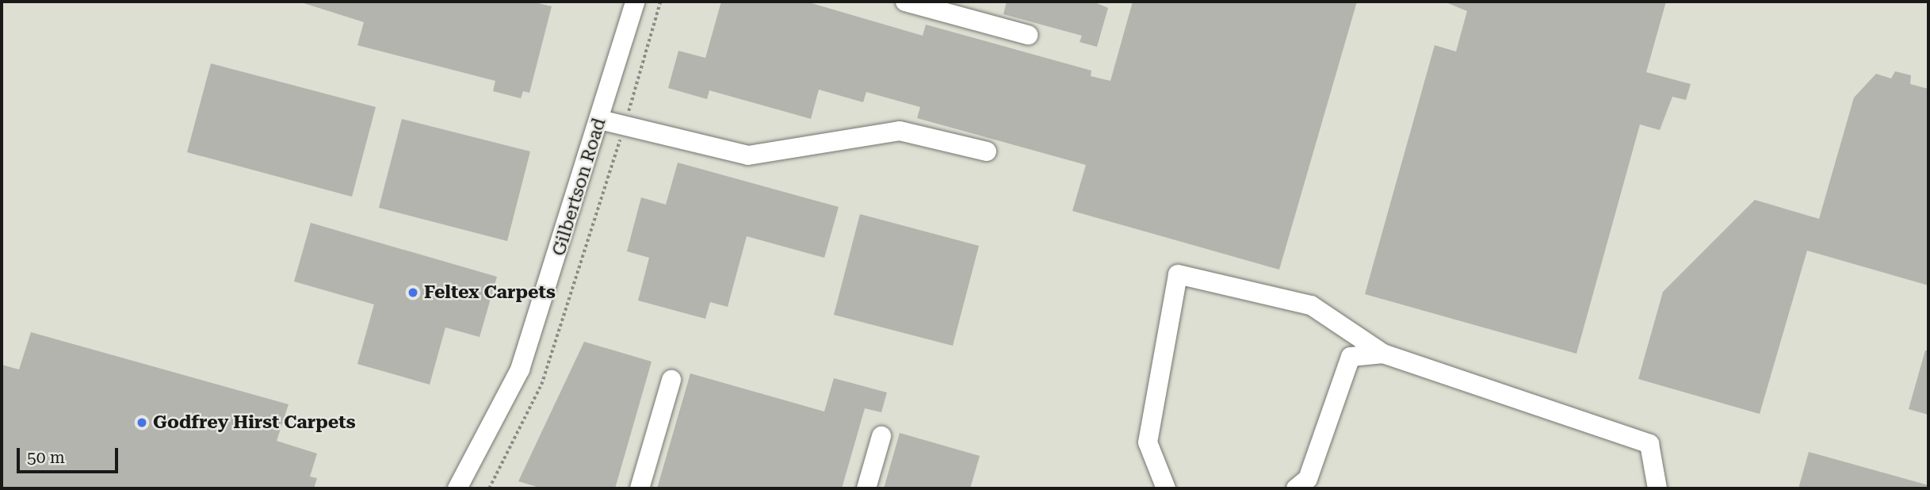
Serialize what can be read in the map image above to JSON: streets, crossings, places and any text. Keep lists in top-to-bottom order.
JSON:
{
  "streets": {
    "street": ["Gilbertson Road"]
  },
  "places": ["Feltex Carpets", "Godfrey Hirst Carpets"],
  "scale_bar": "50 m"
}
